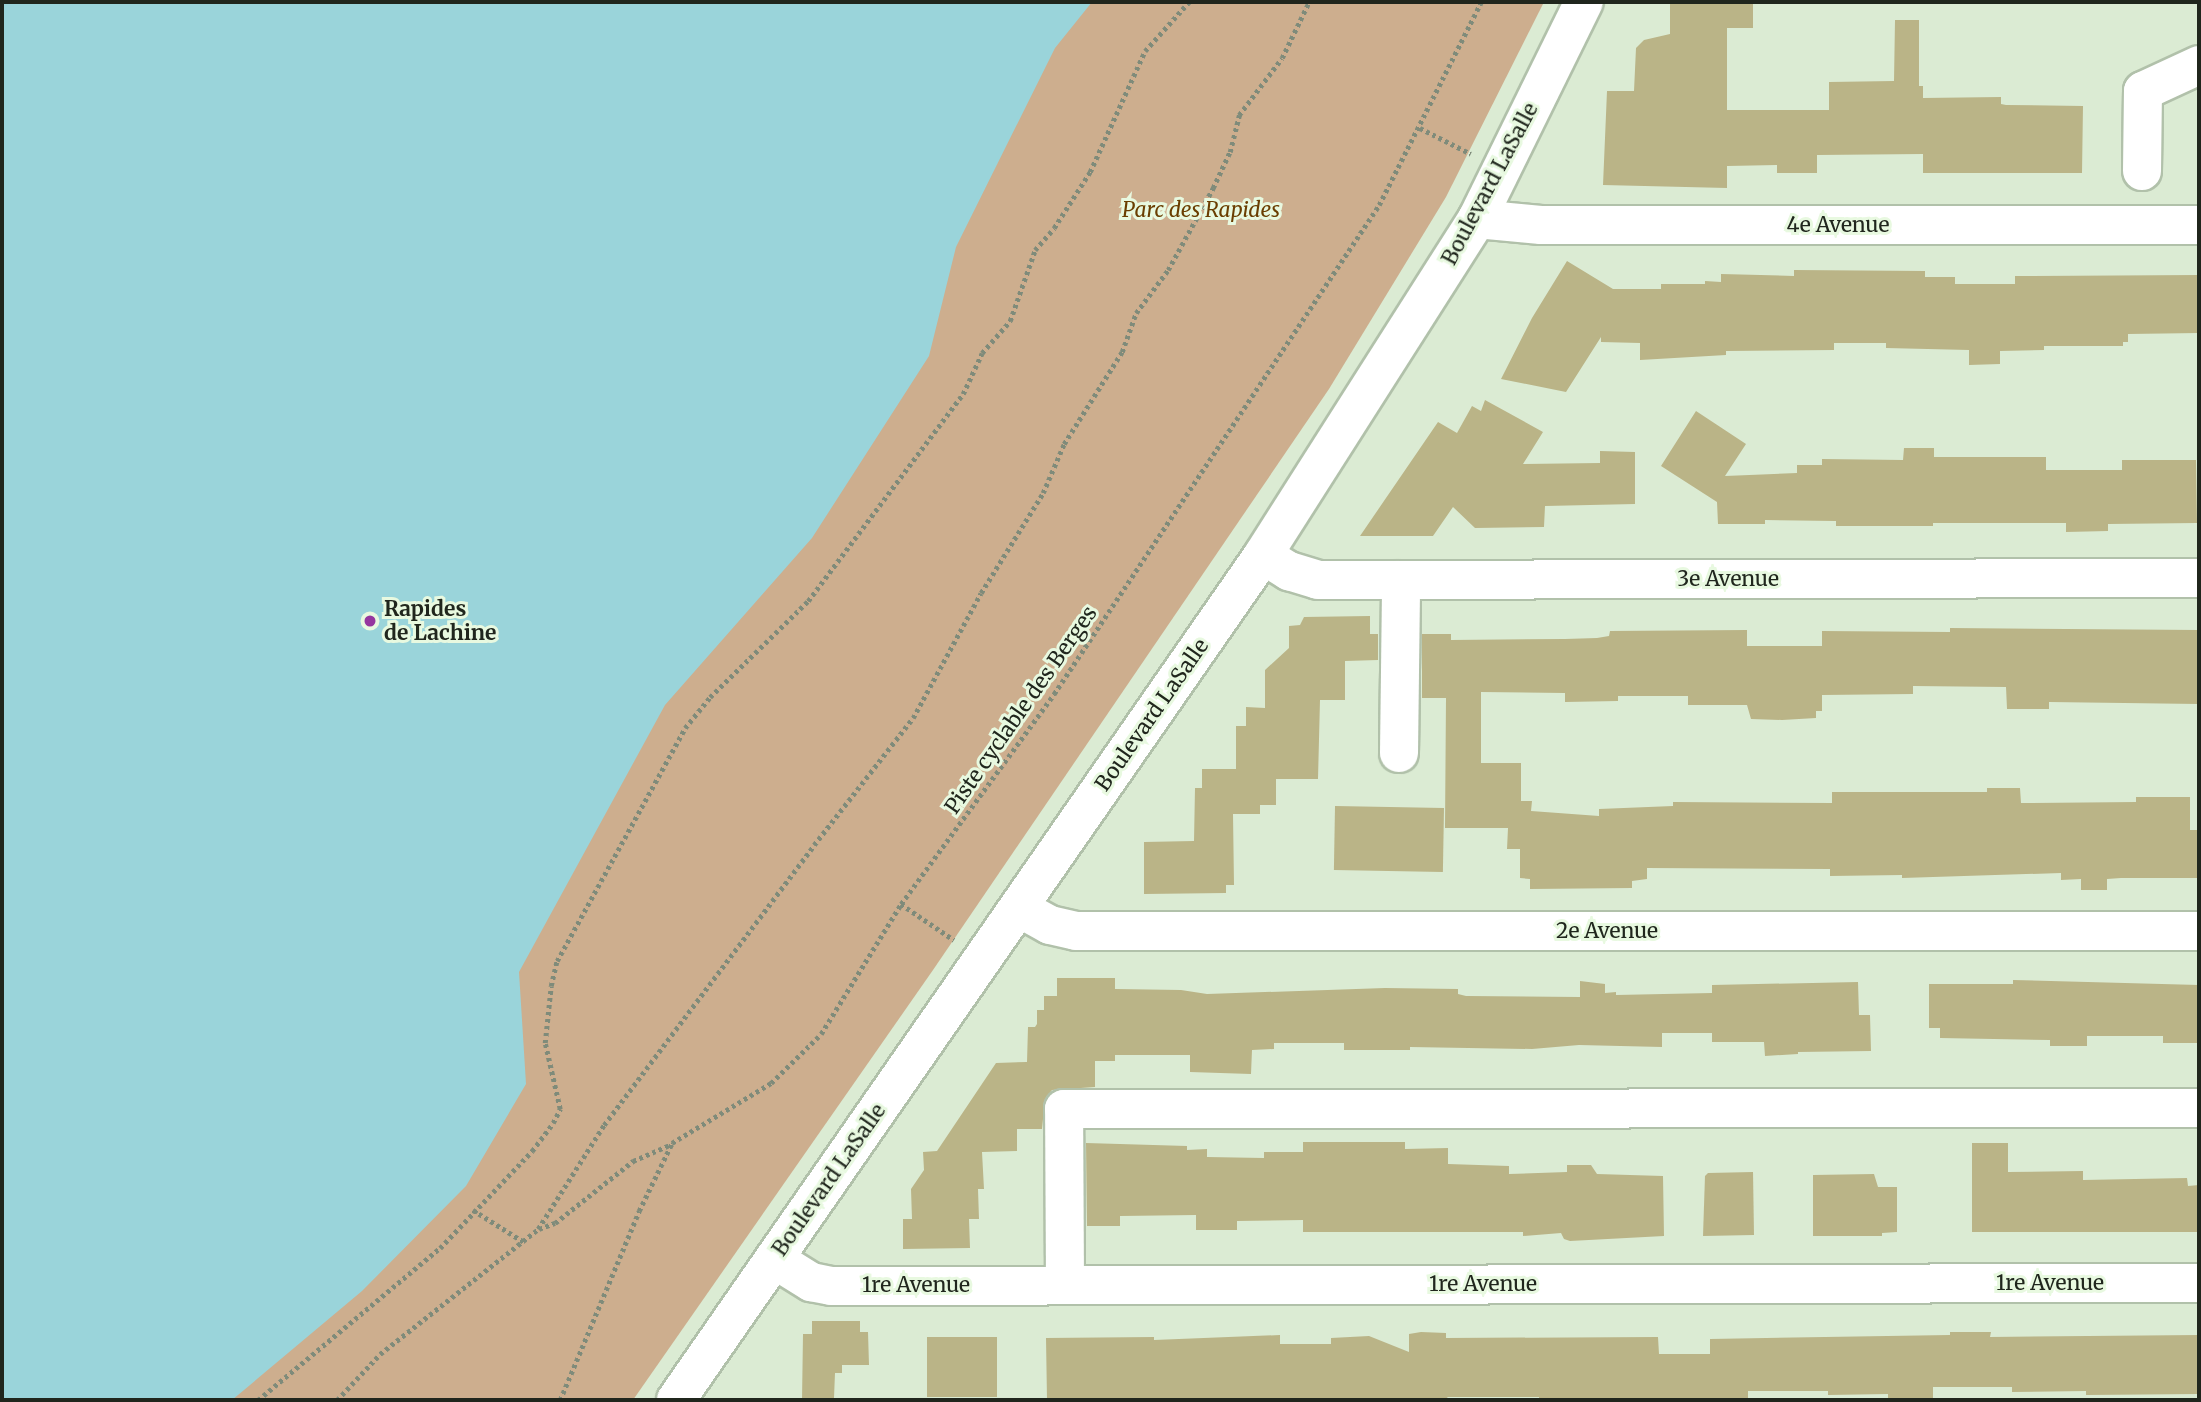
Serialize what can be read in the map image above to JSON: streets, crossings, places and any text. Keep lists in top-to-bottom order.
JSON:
{
  "streets": {
    "street": [
      "Boulevard LaSalle",
      "4e Avenue",
      "3e Avenue",
      "2e Avenue",
      "1re Avenue"
    ],
    "path": ["Piste cyclable des Berges"]
  },
  "crossings": [
    ["Boulevard LaSalle", "4e Avenue"],
    ["Boulevard LaSalle", "3e Avenue"],
    ["Boulevard LaSalle", "2e Avenue"],
    ["Boulevard LaSalle", "1re Avenue"]
  ],
  "parks": ["Parc des Rapides"],
  "places": ["Rapides de Lachine"]
}
